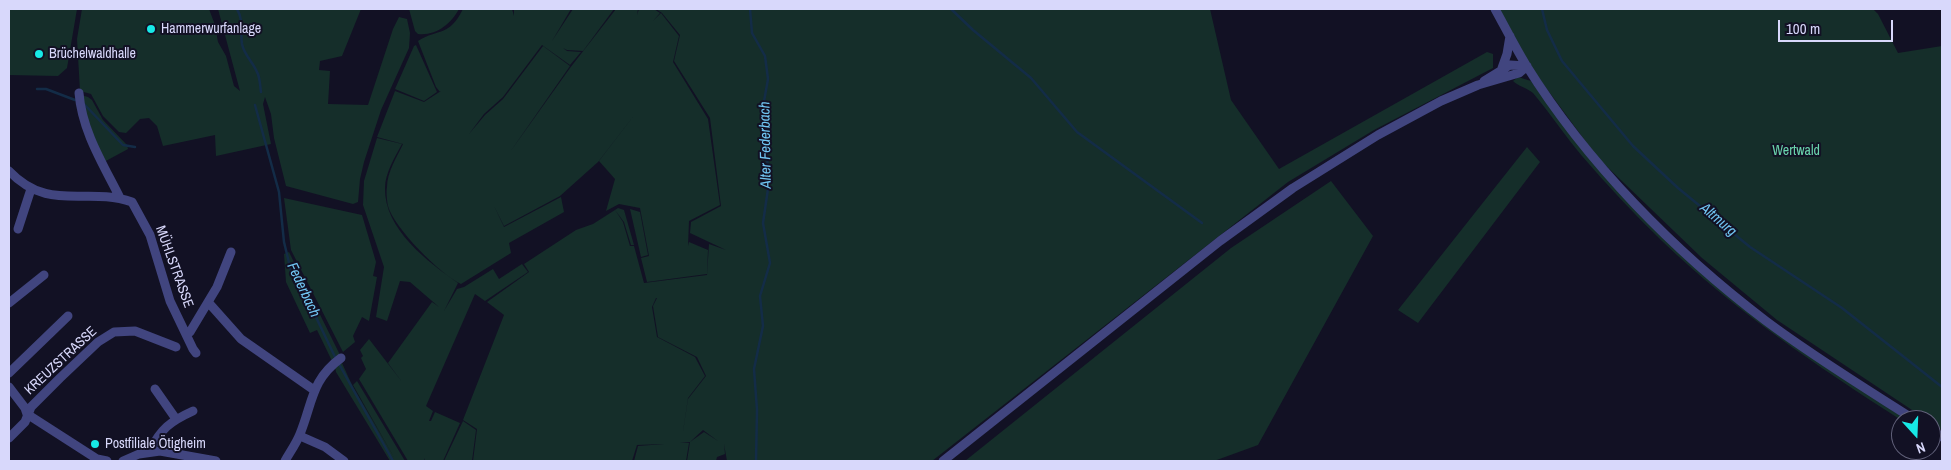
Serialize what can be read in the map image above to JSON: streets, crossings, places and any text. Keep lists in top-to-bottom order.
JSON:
{
  "streets": {
    "street": ["MÜHLSTRASSE", "KREUZSTRASSE"]
  },
  "water": ["Alter Federbach", "Altmurg", "Federbach"],
  "parks": ["Wertwald"],
  "places": ["Hammerwurfanlage", "Brüchelwaldhalle", "Postfiliale Ötigheim"],
  "scale_bar": "100 m",
  "north": "bottom"
}
